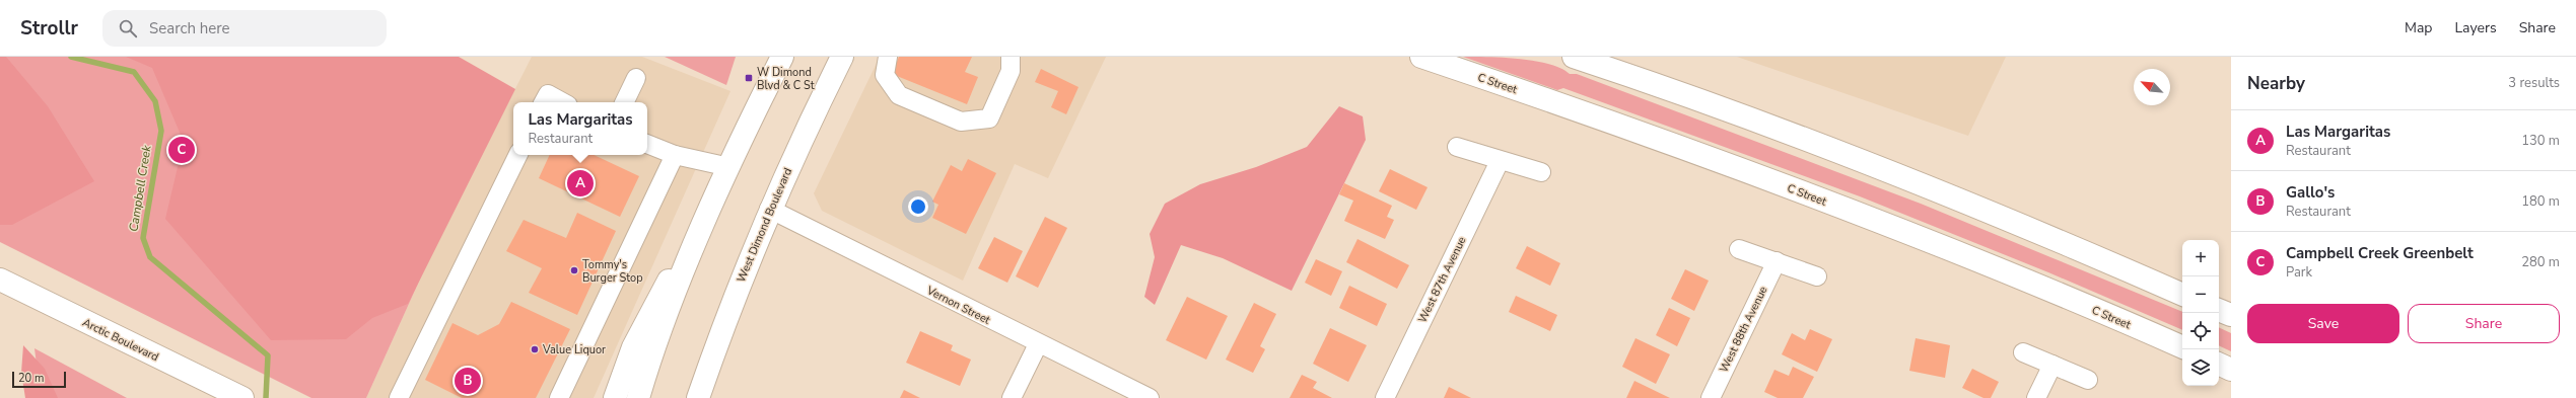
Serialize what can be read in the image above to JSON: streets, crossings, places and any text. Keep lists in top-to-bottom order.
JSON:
{
  "streets": {
    "main road": ["C Street", "West Dimond Boulevard", "Arctic Boulevard"],
    "street": ["West 87th Avenue", "Vernon Street", "West 88th Avenue"]
  },
  "crossings": [
    ["West Dimond Boulevard", "Vernon Street"]
  ],
  "water": ["Campbell Creek"],
  "places": {
    "transit": ["W Dimond Blvd & C St"],
    "other": ["Tommy's Burger Stop", "Value Liquor"]
  },
  "scale_bar": "20 m",
  "north": "top left",
  "page": {
    "header": "Strollr",
    "search": "Search here",
    "nav": ["Map", "Layers", "Share"],
    "heading": ["Nearby", "3 results"],
    "popup": ["Las Margaritas", "Restaurant"],
    "list": [
      {
        "mark": "A",
        "name": "Las Margaritas",
        "note": "Restaurant",
        "value": "130 m"
      },
      {
        "mark": "B",
        "name": "Gallo's",
        "note": "Restaurant",
        "value": "180 m"
      },
      {
        "mark": "C",
        "name": "Campbell Creek Greenbelt",
        "note": "Park",
        "value": "280 m"
      }
    ],
    "pins": ["C", "A", "B"],
    "map_buttons": ["+", "−"],
    "buttons": ["Save", "Share"],
    "scale": "20 m"
  }
}
